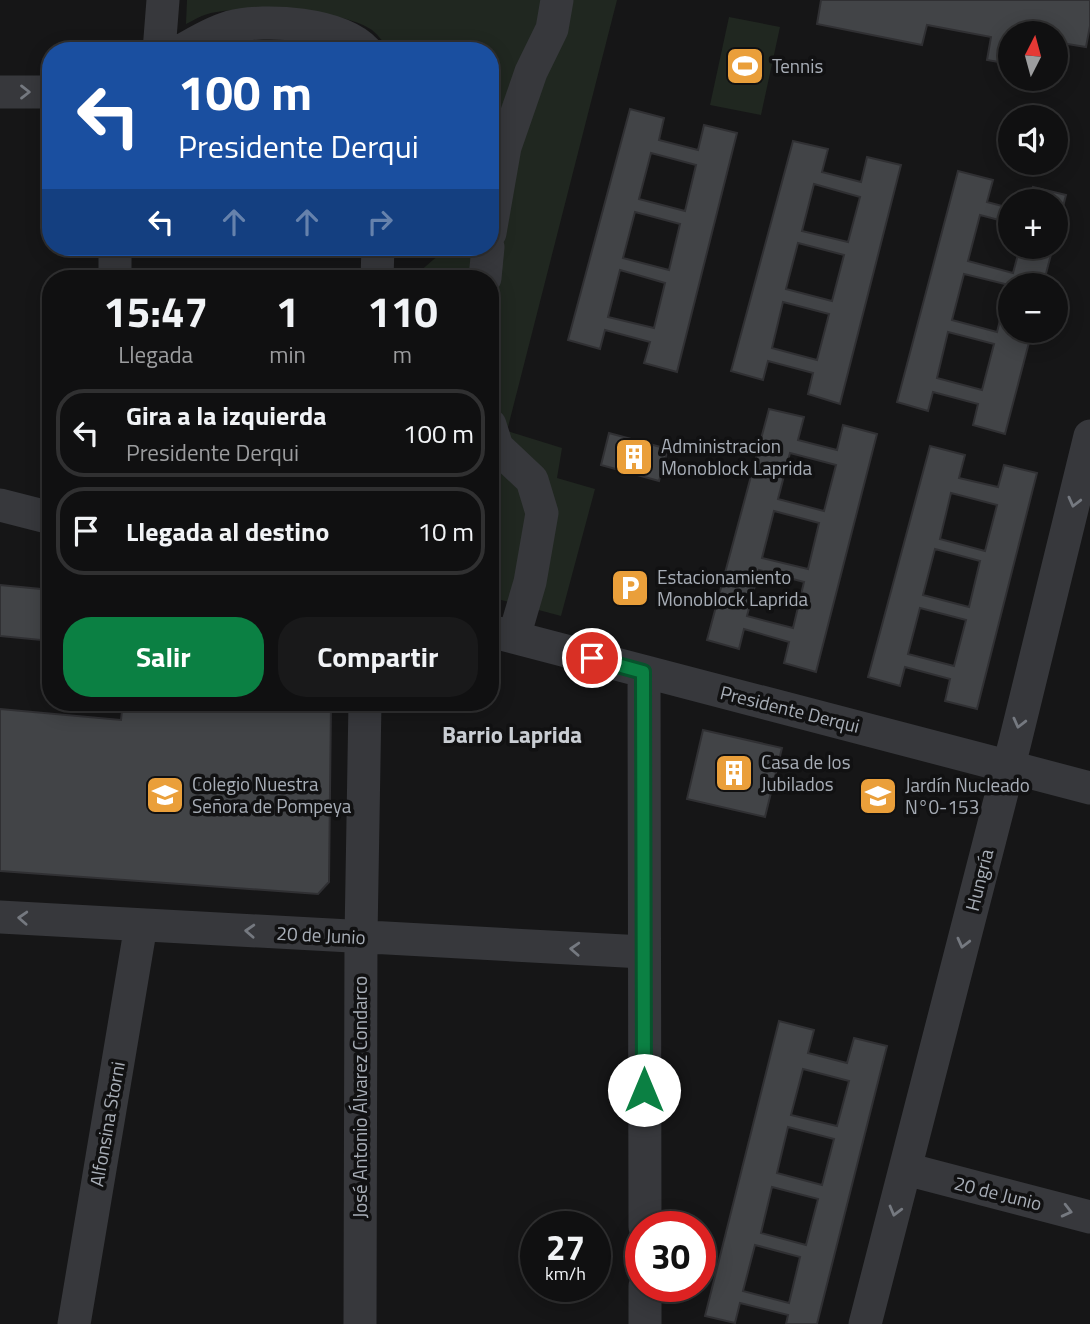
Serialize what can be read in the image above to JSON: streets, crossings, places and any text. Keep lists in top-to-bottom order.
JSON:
{
  "streets": {
    "street": [
      "Presidente Derqui",
      "Hungría",
      "20 de Junio",
      "José Antonio Álvarez Condarco",
      "Alfonsina Storni"
    ]
  },
  "crossings": [
    ["Presidente Derqui", "Hungría"],
    ["Hungría", "20 de Junio"],
    ["20 de Junio", "José Antonio Álvarez Condarco"],
    ["20 de Junio", "Alfonsina Storni"]
  ],
  "one_way": ["Hungría"],
  "districts": ["Barrio Laprida"],
  "places": {
    "sports": ["Tennis"],
    "building": ["Administracion Monoblock Laprida", "Casa de los Jubilados"],
    "parking": ["Estacionamiento Monoblock Laprida"],
    "school or university": ["Colegio Nuestra Señora de Pompeya", "Jardín Nucleado N°0-153"]
  },
  "north": "top",
  "page": {
    "map_buttons": ["+", "−"],
    "turn": ["100 m", "Presidente Derqui"],
    "eta": [
      "15:47",
      "Llegada",
      "1",
      "min",
      "110",
      "m"
    ],
    "list": [
      {
        "name": "Gira a la izquierda",
        "note": "Presidente Derqui",
        "value": "100 m"
      },
      {
        "name": "Llegada al destino",
        "value": "10 m"
      }
    ],
    "buttons": ["Salir", "Compartir"],
    "speed": "27 km/h",
    "limit": "30"
  }
}
